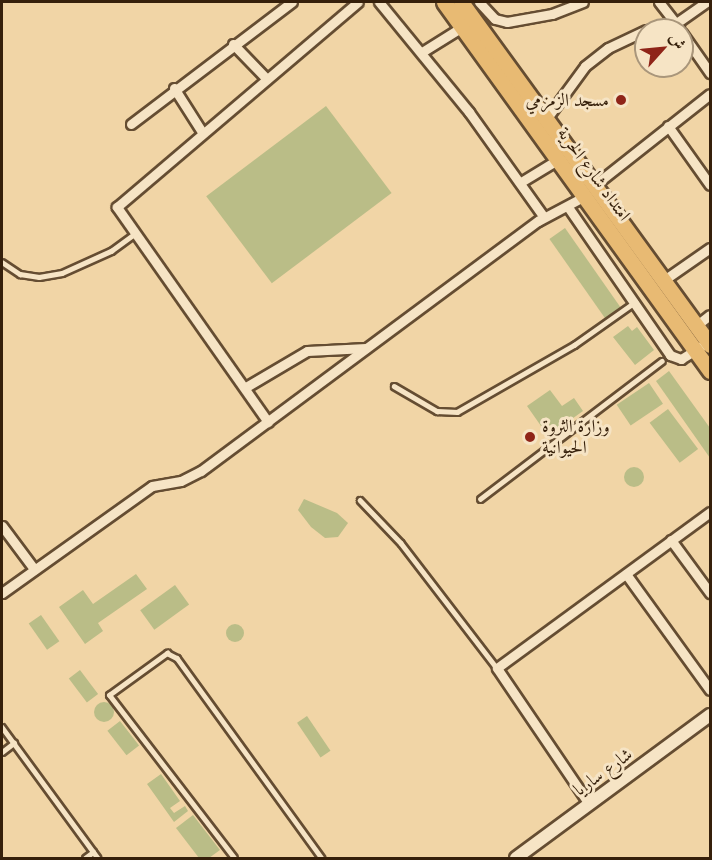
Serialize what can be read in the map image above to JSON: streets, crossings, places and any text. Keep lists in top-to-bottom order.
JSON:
{
  "streets": {
    "main road": ["امتداد شارع الحرية"],
    "street": ["شارع ساريا"]
  },
  "places": ["مسجد الزمزمي", "وزارة الثروة الحيوانية"],
  "north": "top right"
}
